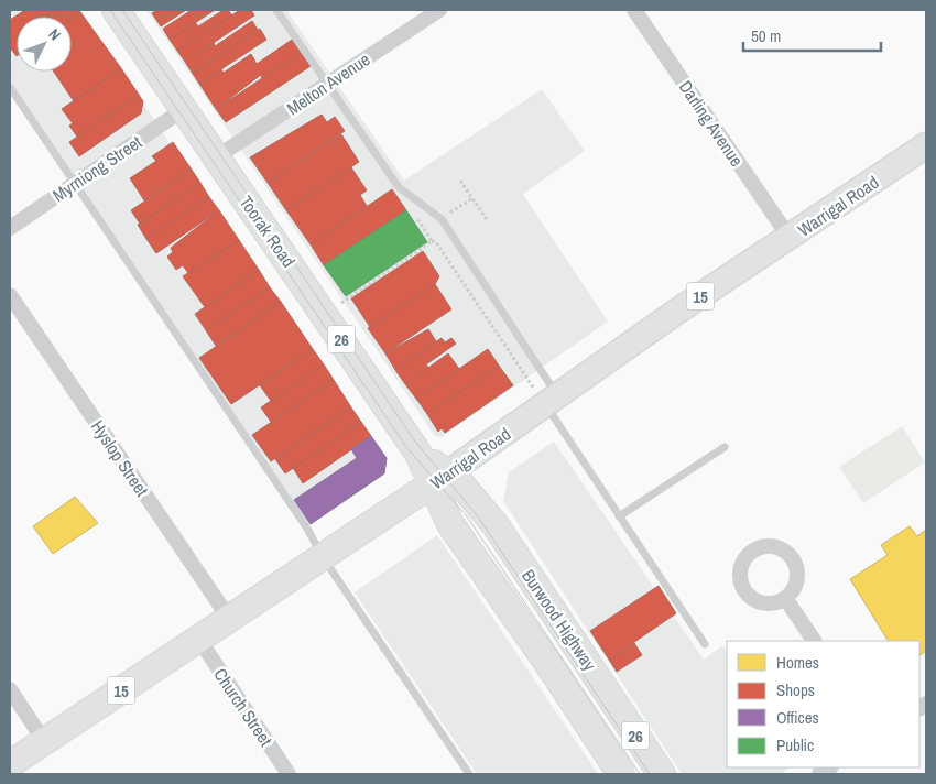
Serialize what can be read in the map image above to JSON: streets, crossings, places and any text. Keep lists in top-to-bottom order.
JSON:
{
  "streets": {
    "highway": [
      "Warrigal Road",
      "Toorak Road",
      "15",
      "26",
      "Burwood Highway"
    ],
    "street": [
      "Melton Avenue",
      "Darling Avenue",
      "Myrniong Street",
      "Hyslop Street",
      "Church Street"
    ]
  },
  "crossings": [
    ["Melton Avenue", "Toorak Road"],
    ["Darling Avenue", "Warrigal Road"],
    ["Myrniong Street", "Toorak Road"],
    ["Warrigal Road", "Toorak Road"],
    ["Warrigal Road", "Hyslop Street"],
    ["Warrigal Road", "Burwood Highway"],
    ["Warrigal Road", "Church Street"],
    ["Toorak Road", "Burwood Highway"]
  ],
  "legend": [
    "Homes",
    "Shops",
    "Offices",
    "Public"
  ],
  "scale_bar": "50 m",
  "north": "top right"
}
